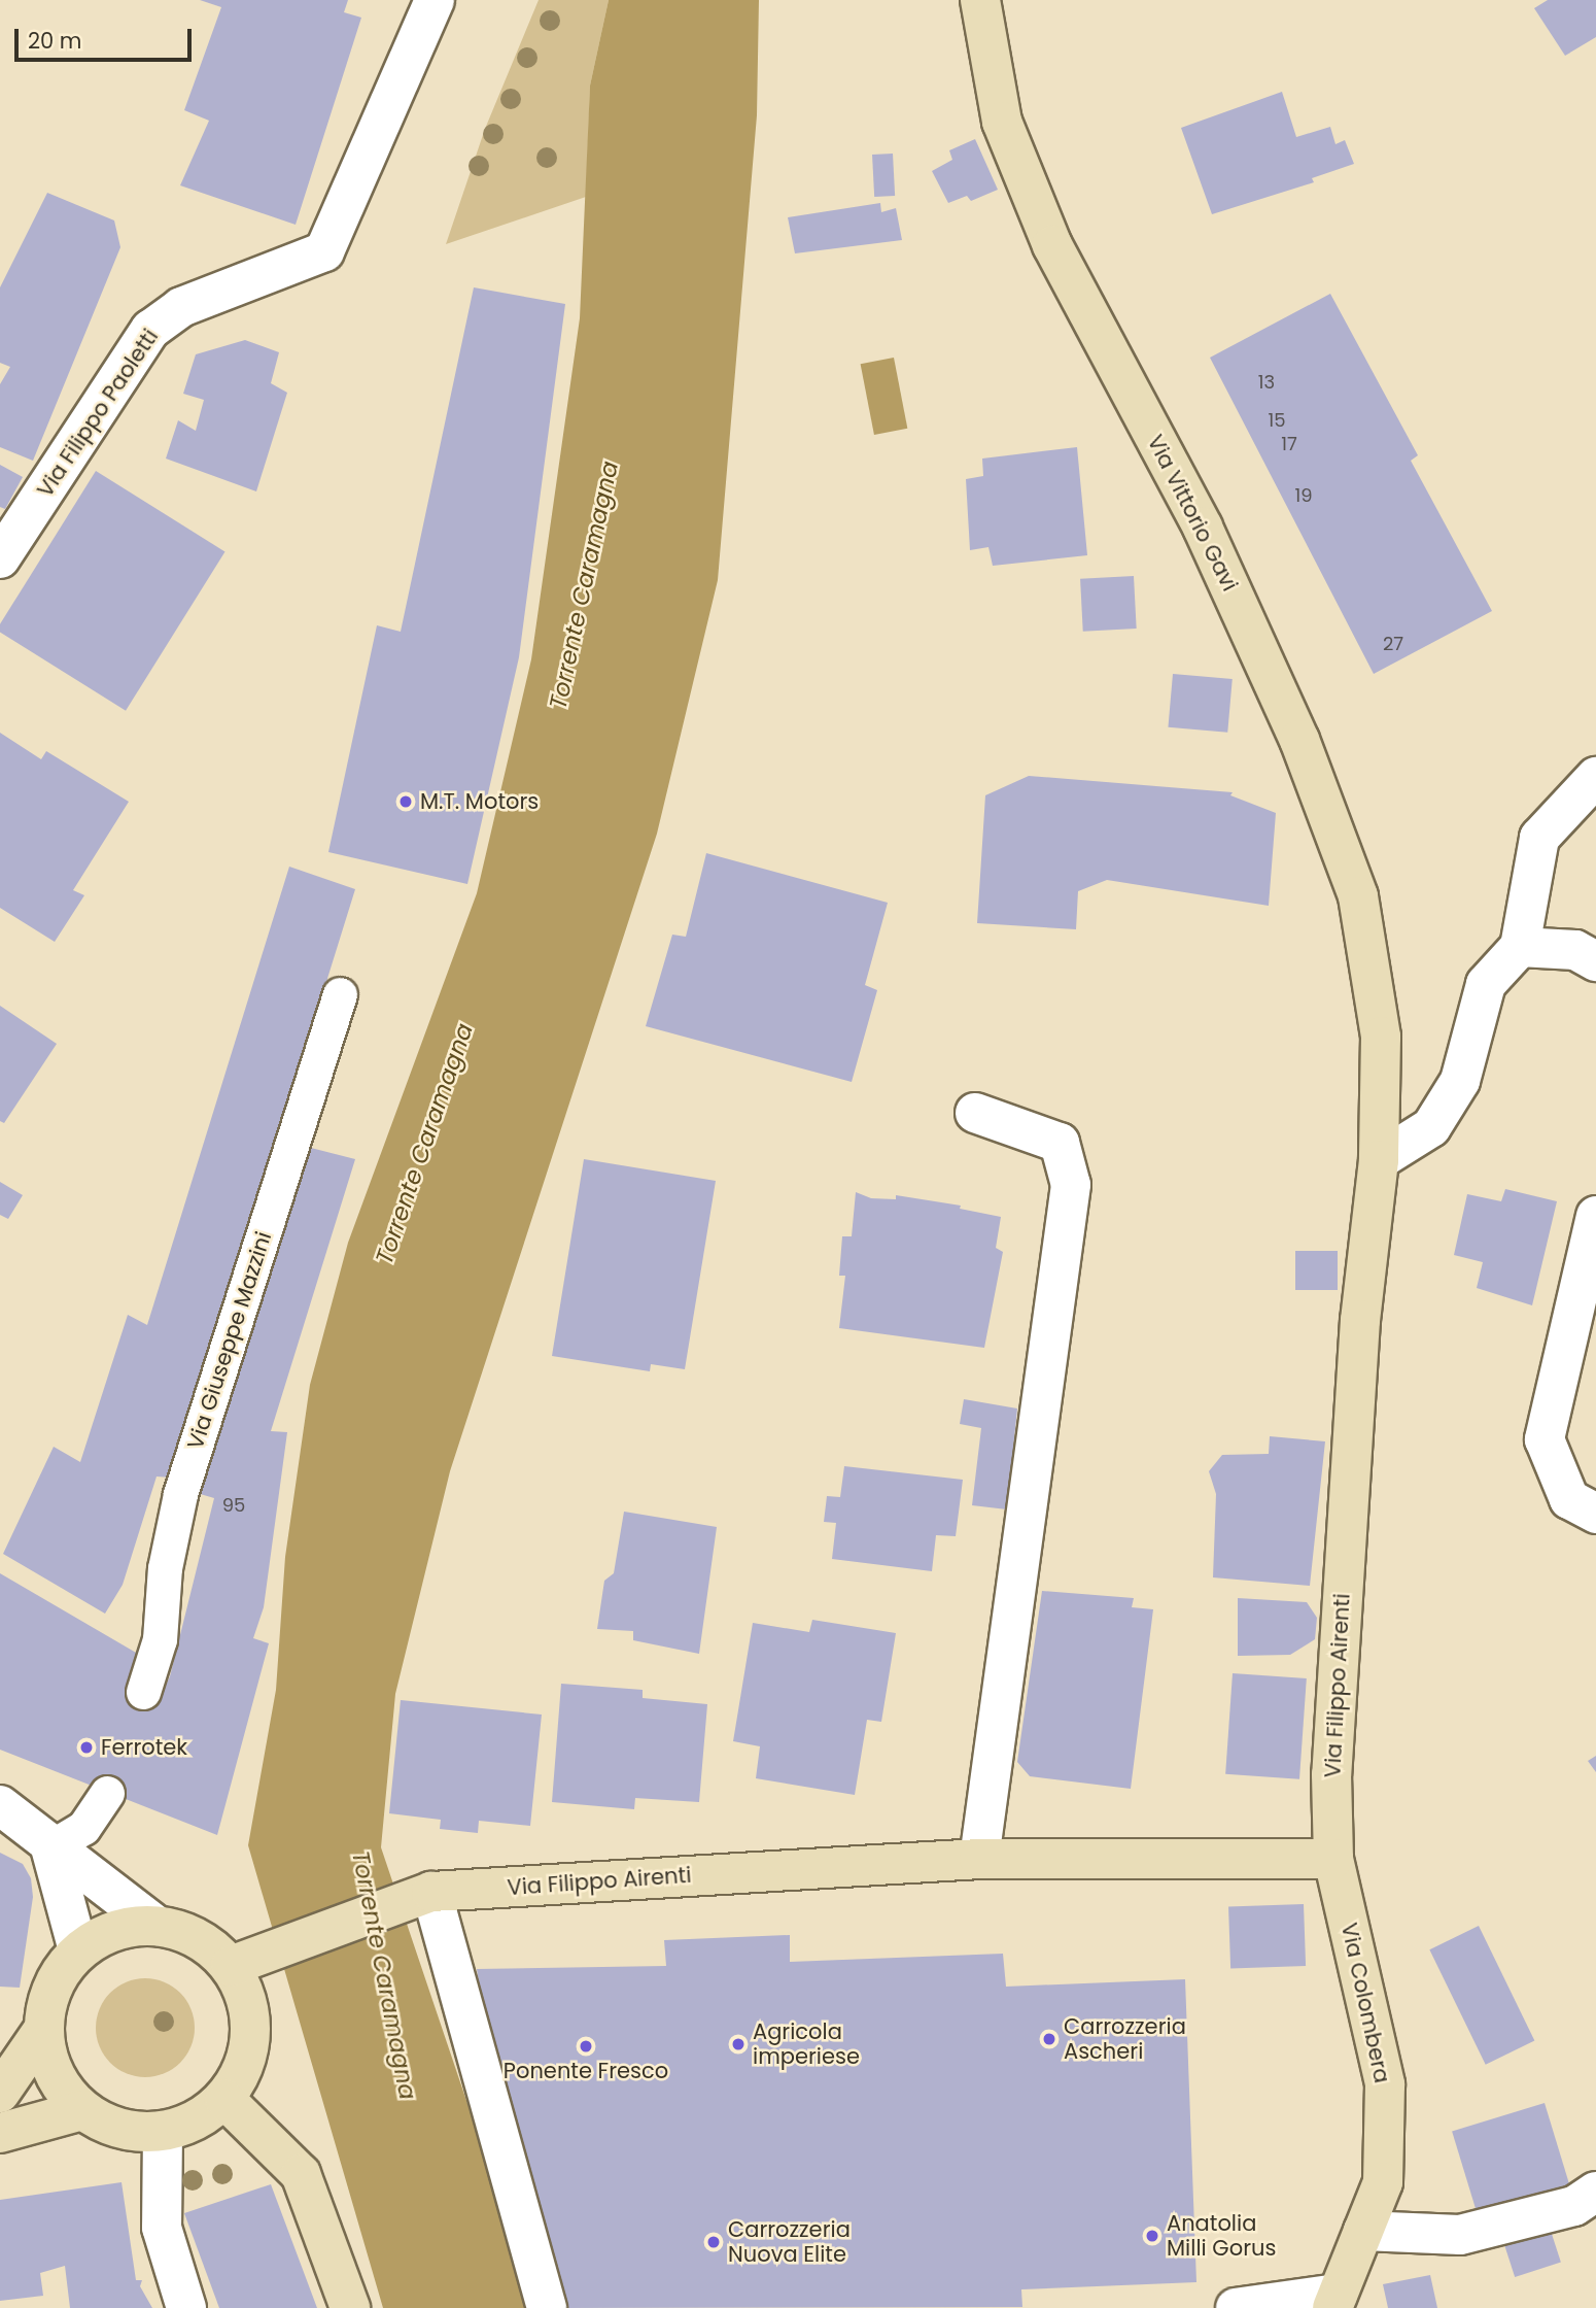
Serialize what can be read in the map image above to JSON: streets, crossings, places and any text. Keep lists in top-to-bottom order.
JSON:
{
  "streets": {
    "main road": ["Via Vittorio Gavi", "Via Filippo Airenti", "Via Colombera"],
    "street": ["Via Filippo Paoletti"],
    "lane": ["Via Giuseppe Mazzini"]
  },
  "crossings": [
    ["Via Vittorio Gavi", "Via Filippo Airenti"],
    ["Via Filippo Airenti", "Via Colombera"]
  ],
  "water": ["Torrente Caramagna"],
  "places": [
    "M.T. Motors",
    "Ferrotek",
    "Carrozzeria Ascheri",
    "Agricola imperiese",
    "Ponente Fresco",
    "Anatolia Milli Gorus",
    "Carrozzeria Nuova Elite"
  ],
  "house_numbers": [
    "13",
    "15",
    "17",
    "19",
    "27",
    "95"
  ],
  "scale_bar": "20 m"
}
